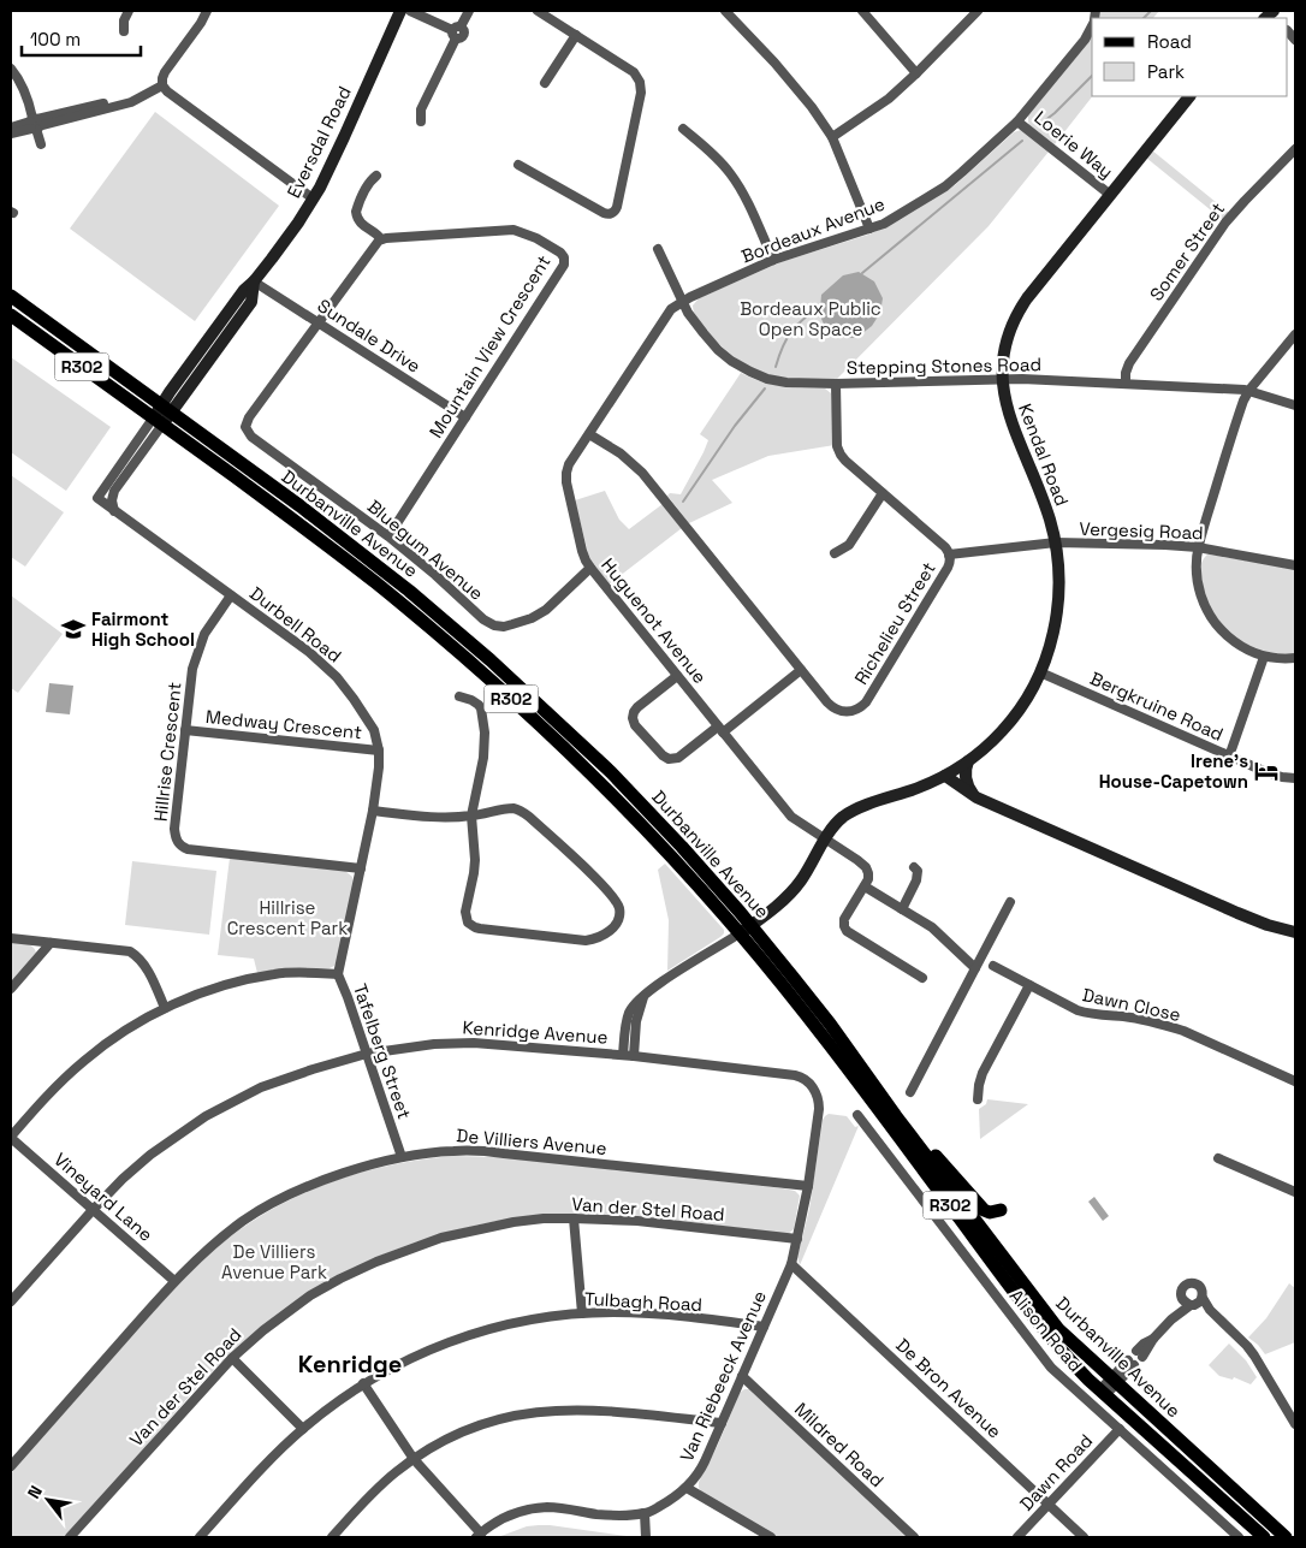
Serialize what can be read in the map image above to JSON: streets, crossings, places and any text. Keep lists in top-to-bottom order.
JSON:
{
  "streets": {
    "main road": ["R302", "Durbanville Avenue"],
    "street": [
      "Eversdal Road",
      "Loerie Way",
      "Bordeaux Avenue",
      "Somer Street",
      "Sundale Drive",
      "Mountain View Crescent",
      "Stepping Stones Road",
      "Kendal Road",
      "Vergesig Road",
      "Bluegum Avenue",
      "Huguenot Avenue",
      "Richelieu Street",
      "Durbell Road",
      "Bergkruine Road",
      "Medway Crescent",
      "Hillrise Crescent",
      "Dawn Close",
      "Kenridge Avenue",
      "Tafelberg Street",
      "De Villiers Avenue",
      "Vineyard Lane",
      "Van der Stel Road",
      "Tulbagh Road",
      "Alison Road",
      "Van Riebeeck Avenue",
      "De Bron Avenue",
      "Mildred Road",
      "Dawn Road"
    ]
  },
  "crossings": [
    ["Eversdal Road", "Sundale Drive"],
    ["Eversdal Road", "Durbanville Avenue"],
    ["Eversdal Road", "Durbell Road"],
    ["Loerie Way", "Bordeaux Avenue"],
    ["Loerie Way", "Kendal Road"],
    ["Bordeaux Avenue", "Stepping Stones Road"],
    ["Bordeaux Avenue", "Huguenot Avenue"],
    ["Somer Street", "Stepping Stones Road"],
    ["Sundale Drive", "Mountain View Crescent"],
    ["Sundale Drive", "Bluegum Avenue"],
    ["Mountain View Crescent", "Bluegum Avenue"],
    ["Stepping Stones Road", "Kendal Road"],
    ["Stepping Stones Road", "Huguenot Avenue"],
    ["Stepping Stones Road", "Richelieu Street"],
    ["Kendal Road", "Durbanville Avenue"],
    ["Kendal Road", "Vergesig Road"],
    ["Kendal Road", "Huguenot Avenue"],
    ["Kendal Road", "Bergkruine Road"],
    ["Kendal Road", "Kenridge Avenue"],
    ["Durbanville Avenue", "Durbell Road"],
    ["Vergesig Road", "Richelieu Street"],
    ["Bluegum Avenue", "Huguenot Avenue"],
    ["Huguenot Avenue", "Richelieu Street"],
    ["Durbell Road", "Medway Crescent"],
    ["Durbell Road", "Hillrise Crescent"],
    ["Durbell Road", "Tafelberg Street"],
    ["Medway Crescent", "Hillrise Crescent"],
    ["Kenridge Avenue", "Tafelberg Street"],
    ["Kenridge Avenue", "Vineyard Lane"],
    ["Kenridge Avenue", "Van Riebeeck Avenue"],
    ["Tafelberg Street", "De Villiers Avenue"],
    ["Tafelberg Street", "Vineyard Lane"],
    ["De Villiers Avenue", "Vineyard Lane"],
    ["De Villiers Avenue", "Van Riebeeck Avenue"],
    ["Van der Stel Road", "Van Riebeeck Avenue"],
    ["Tulbagh Road", "Van Riebeeck Avenue"],
    ["Alison Road", "Dawn Road"],
    ["Van Riebeeck Avenue", "De Bron Avenue"],
    ["Van Riebeeck Avenue", "Mildred Road"],
    ["De Bron Avenue", "Dawn Road"]
  ],
  "districts": ["Kenridge"],
  "parks": ["Bordeaux Public Open Space", "Hillrise Crescent Park", "De Villiers Avenue Park"],
  "places": {
    "school or university": ["Fairmont High School"],
    "hotel": ["Irene's House-Capetown"]
  },
  "legend": ["Road", "Park"],
  "scale_bar": "100 m",
  "north": "top left"
}
